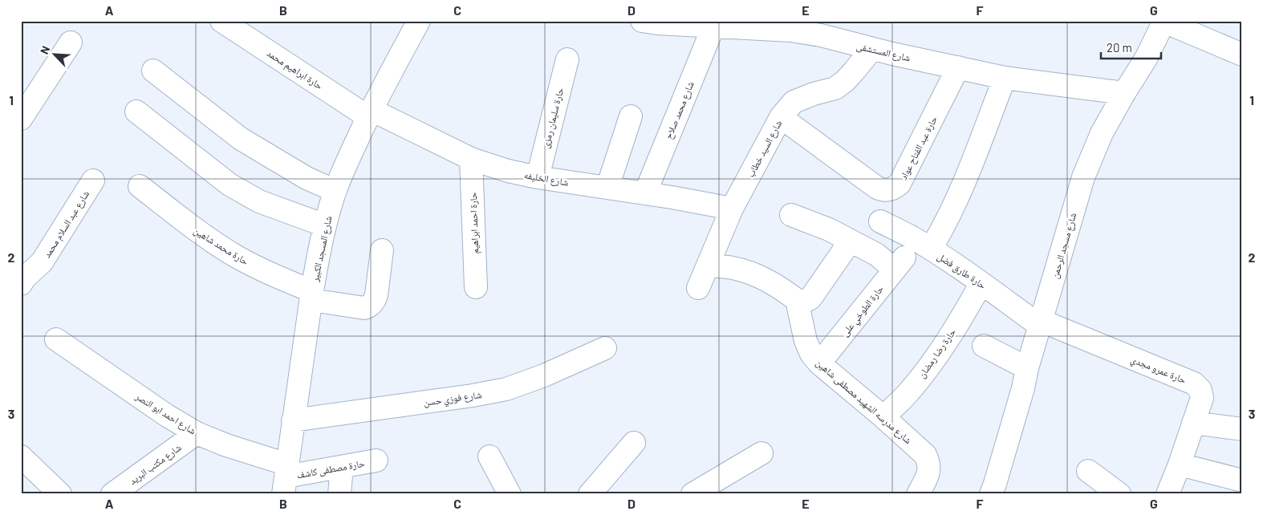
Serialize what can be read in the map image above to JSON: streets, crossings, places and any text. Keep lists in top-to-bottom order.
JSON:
{
  "streets": {
    "street": [
      "شارع المستشفى",
      "حارة ابراهيم محمد",
      "شارع محمد صلاح",
      "حارة سليمان رمزى",
      "حارة عبد الفتاح عواد",
      "شارع السيد خطاب",
      "شارع الخليفه",
      "حارة احمد ابراهيم",
      "شارع عبد السلام محمد",
      "حارة محمد شاهين",
      "شارع مسجد الرحمن",
      "شارع المسجد الكبير",
      "حارة طارق فضل",
      "حارة الطوخي على",
      "حارة رضا رمضان",
      "حارة عمرو مجدي",
      "شارع فوزي حسن",
      "شارع مدرسه الشهيد مصطفى شاهين",
      "شارع احمد ابو النصر",
      "شارع مكتب البريد",
      "حارة مصطفى كاشف"
    ]
  },
  "crossings": [
    ["شارع المستشفى", "شارع محمد صلاح"],
    ["شارع المستشفى", "حارة عبد الفتاح عواد"],
    ["شارع المستشفى", "شارع السيد خطاب"],
    ["شارع المستشفى", "شارع مسجد الرحمن"],
    ["حارة ابراهيم محمد", "شارع الخليفه"],
    ["حارة ابراهيم محمد", "شارع المسجد الكبير"],
    ["شارع محمد صلاح", "شارع الخليفه"],
    ["حارة سليمان رمزى", "شارع الخليفه"],
    ["حارة عبد الفتاح عواد", "شارع السيد خطاب"],
    ["شارع السيد خطاب", "شارع الخليفه"],
    ["شارع الخليفه", "حارة احمد ابراهيم"],
    ["شارع الخليفه", "شارع المسجد الكبير"],
    ["حارة محمد شاهين", "شارع المسجد الكبير"],
    ["شارع مسجد الرحمن", "حارة طارق فضل"],
    ["شارع مسجد الرحمن", "حارة عمرو مجدي"],
    ["شارع المسجد الكبير", "شارع فوزي حسن"],
    ["شارع المسجد الكبير", "شارع احمد ابو النصر"],
    ["شارع المسجد الكبير", "حارة مصطفى كاشف"],
    ["حارة طارق فضل", "حارة رضا رمضان"],
    ["حارة طارق فضل", "حارة عمرو مجدي"],
    ["حارة الطوخي على", "شارع مدرسه الشهيد مصطفى شاهين"],
    ["حارة رضا رمضان", "شارع مدرسه الشهيد مصطفى شاهين"],
    ["شارع احمد ابو النصر", "شارع مكتب البريد"],
    ["شارع احمد ابو النصر", "حارة مصطفى كاشف"]
  ],
  "scale_bar": "20 m",
  "north": "top left",
  "grid": {
    "columns": [
      "A",
      "B",
      "C",
      "D",
      "E",
      "F",
      "G"
    ],
    "rows": ["1", "2", "3"]
  }
}
